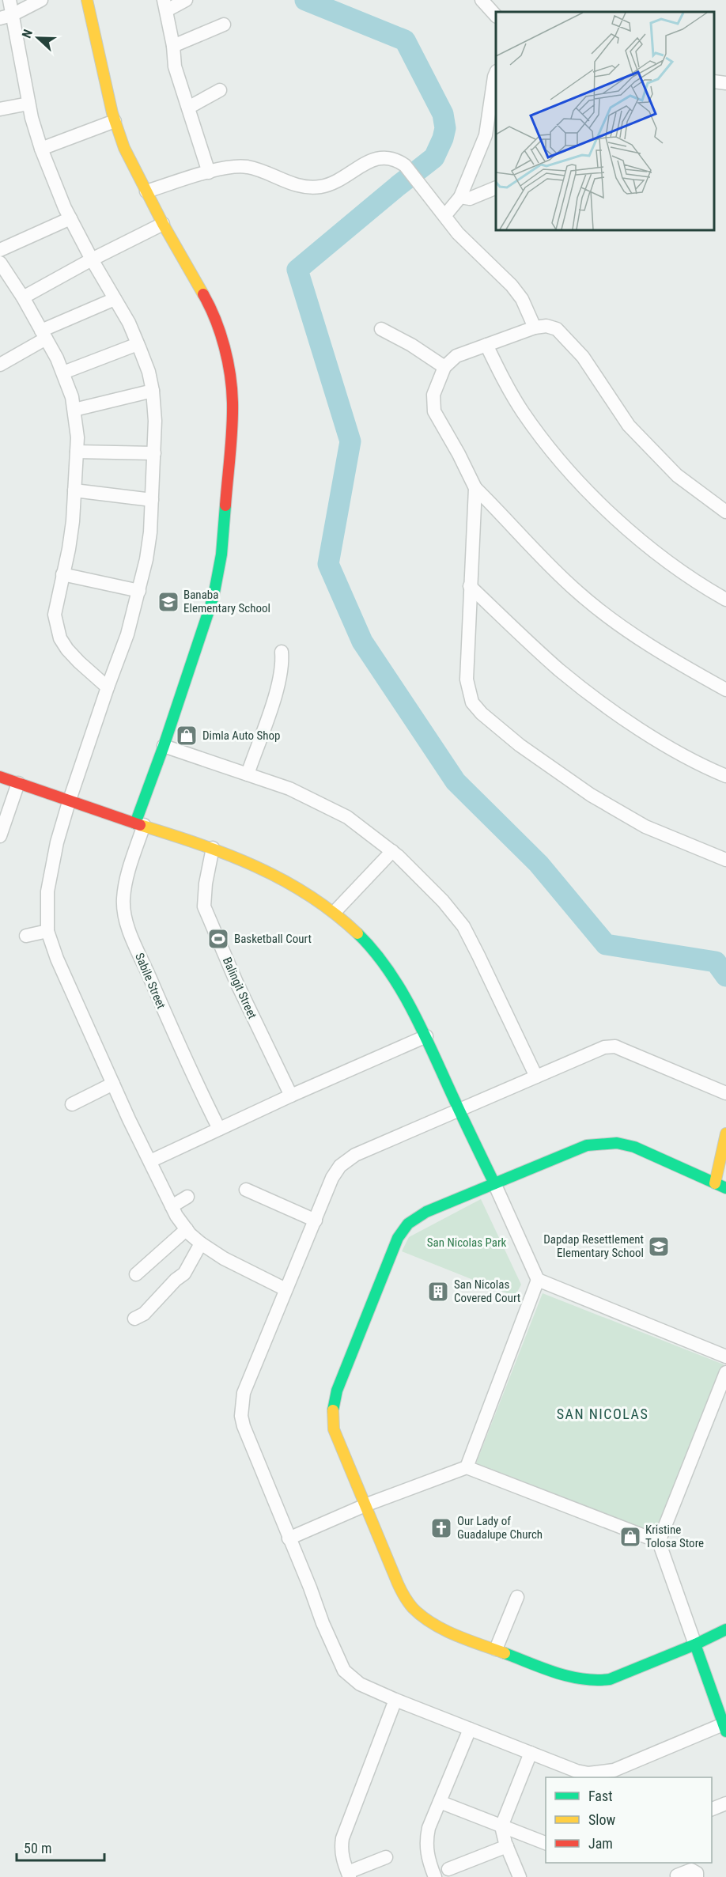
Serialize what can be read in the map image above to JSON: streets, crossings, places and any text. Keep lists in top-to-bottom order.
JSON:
{
  "streets": {
    "street": ["Sabile Street", "Balingit Street"]
  },
  "districts": ["SAN NICOLAS"],
  "parks": ["San Nicolas Park"],
  "places": {
    "school or university": ["Banaba Elementary School", "Dapdap Resettlement Elementary School"],
    "shop": ["Dimla Auto Shop", "Kristine Tolosa Store"],
    "sports": ["Basketball Court"],
    "building": ["San Nicolas Covered Court"],
    "church": ["Our Lady of Guadalupe Church"]
  },
  "legend": ["Fast", "Slow", "Jam"],
  "scale_bar": "50 m",
  "north": "left"
}
